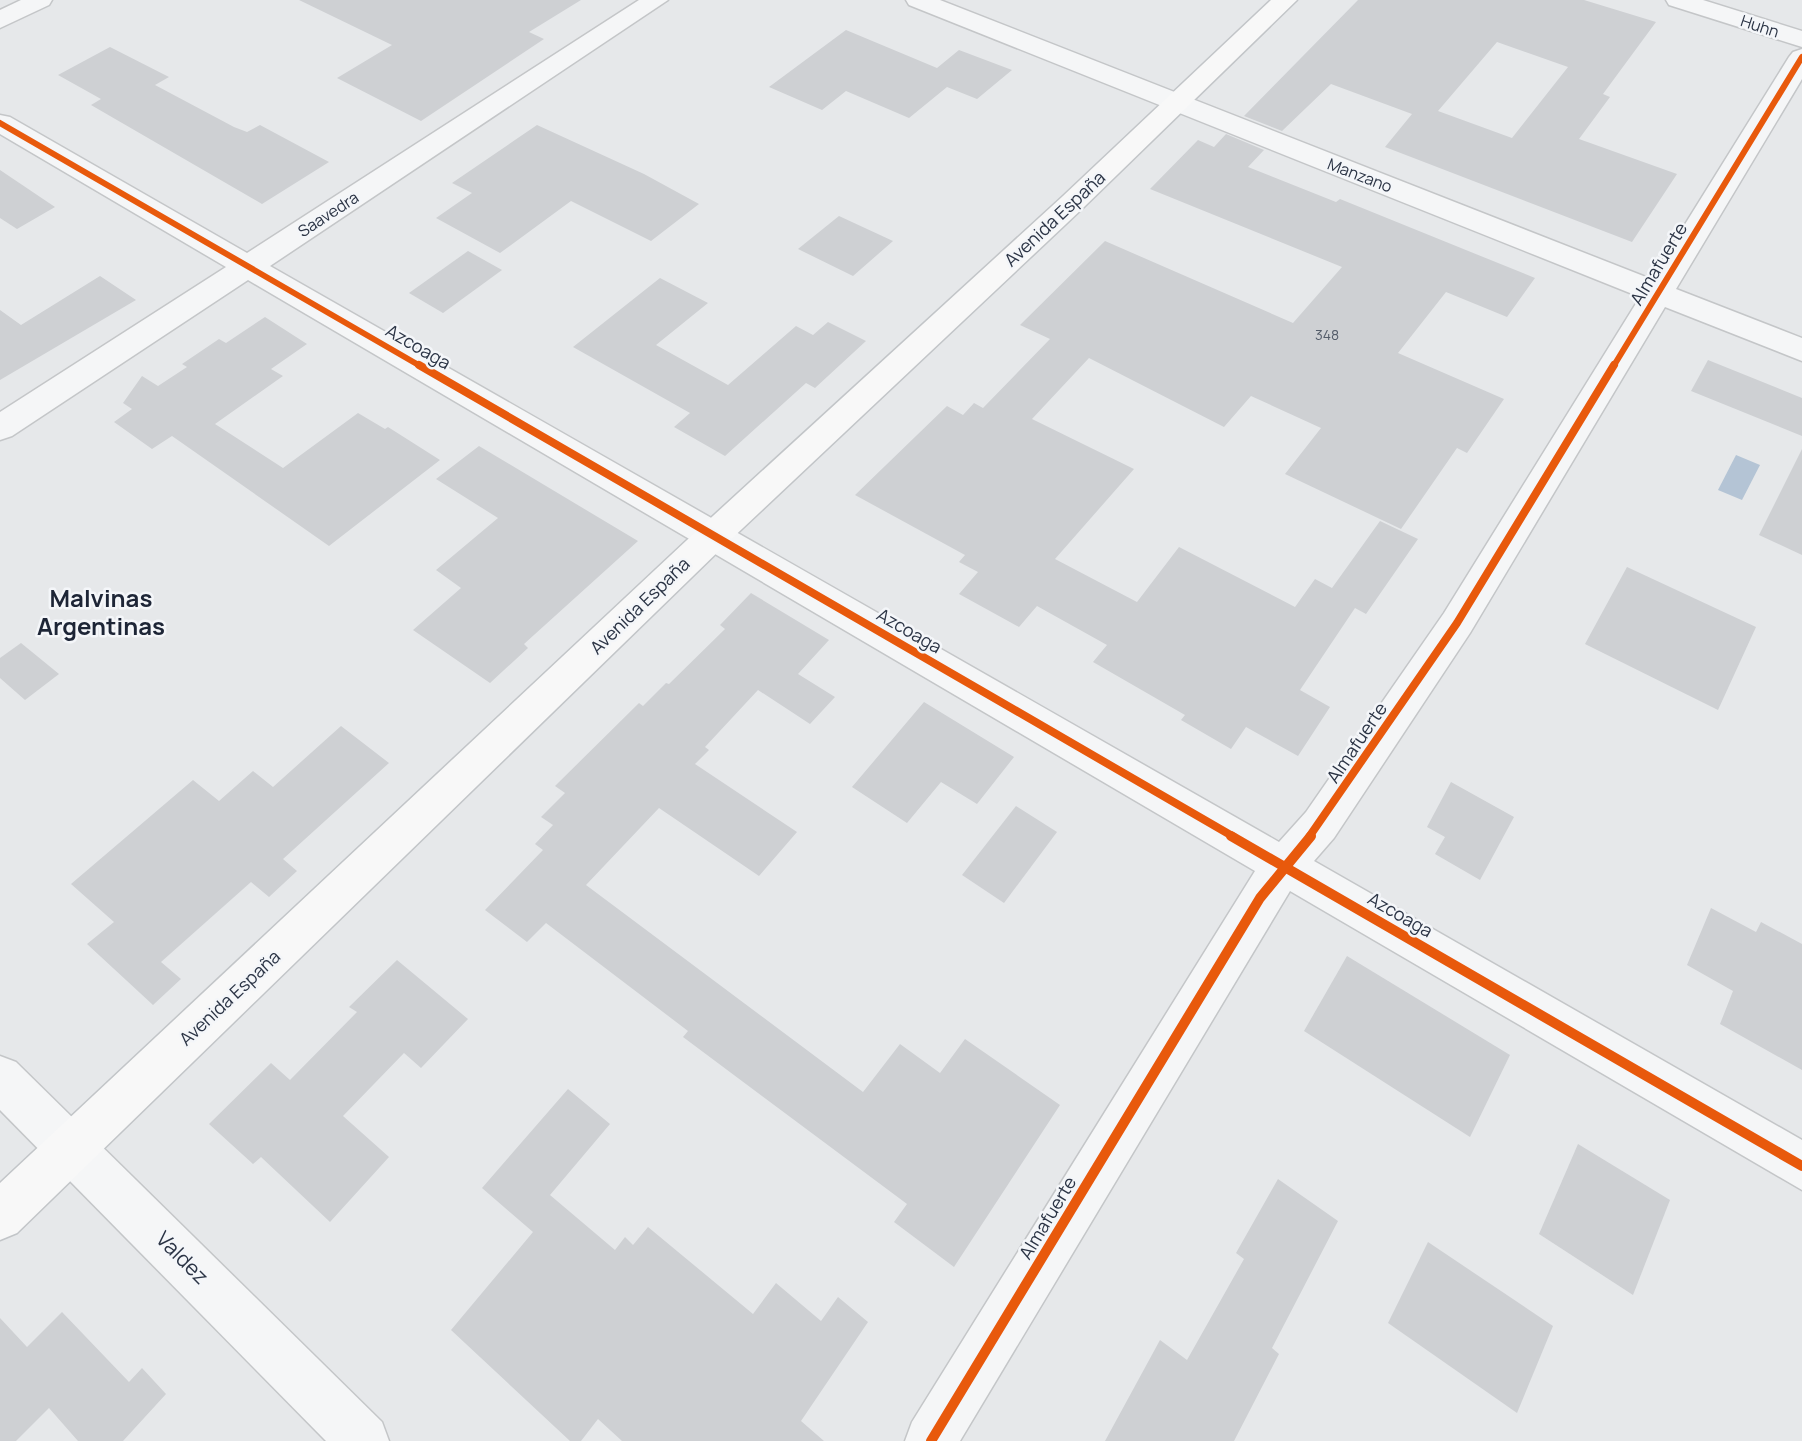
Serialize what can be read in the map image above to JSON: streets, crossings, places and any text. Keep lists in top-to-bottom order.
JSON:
{
  "streets": {
    "main road": ["Avenida España"],
    "street": [
      "Huhn",
      "Manzano",
      "Saavedra",
      "Almafuerte",
      "Azcoaga",
      "Valdez"
    ]
  },
  "crossings": [
    ["Manzano", "Avenida España"],
    ["Manzano", "Almafuerte"],
    ["Saavedra", "Azcoaga"],
    ["Avenida España", "Azcoaga"],
    ["Avenida España", "Valdez"],
    ["Almafuerte", "Azcoaga"]
  ],
  "districts": ["Malvinas Argentinas"],
  "house_numbers": ["348"]
}
